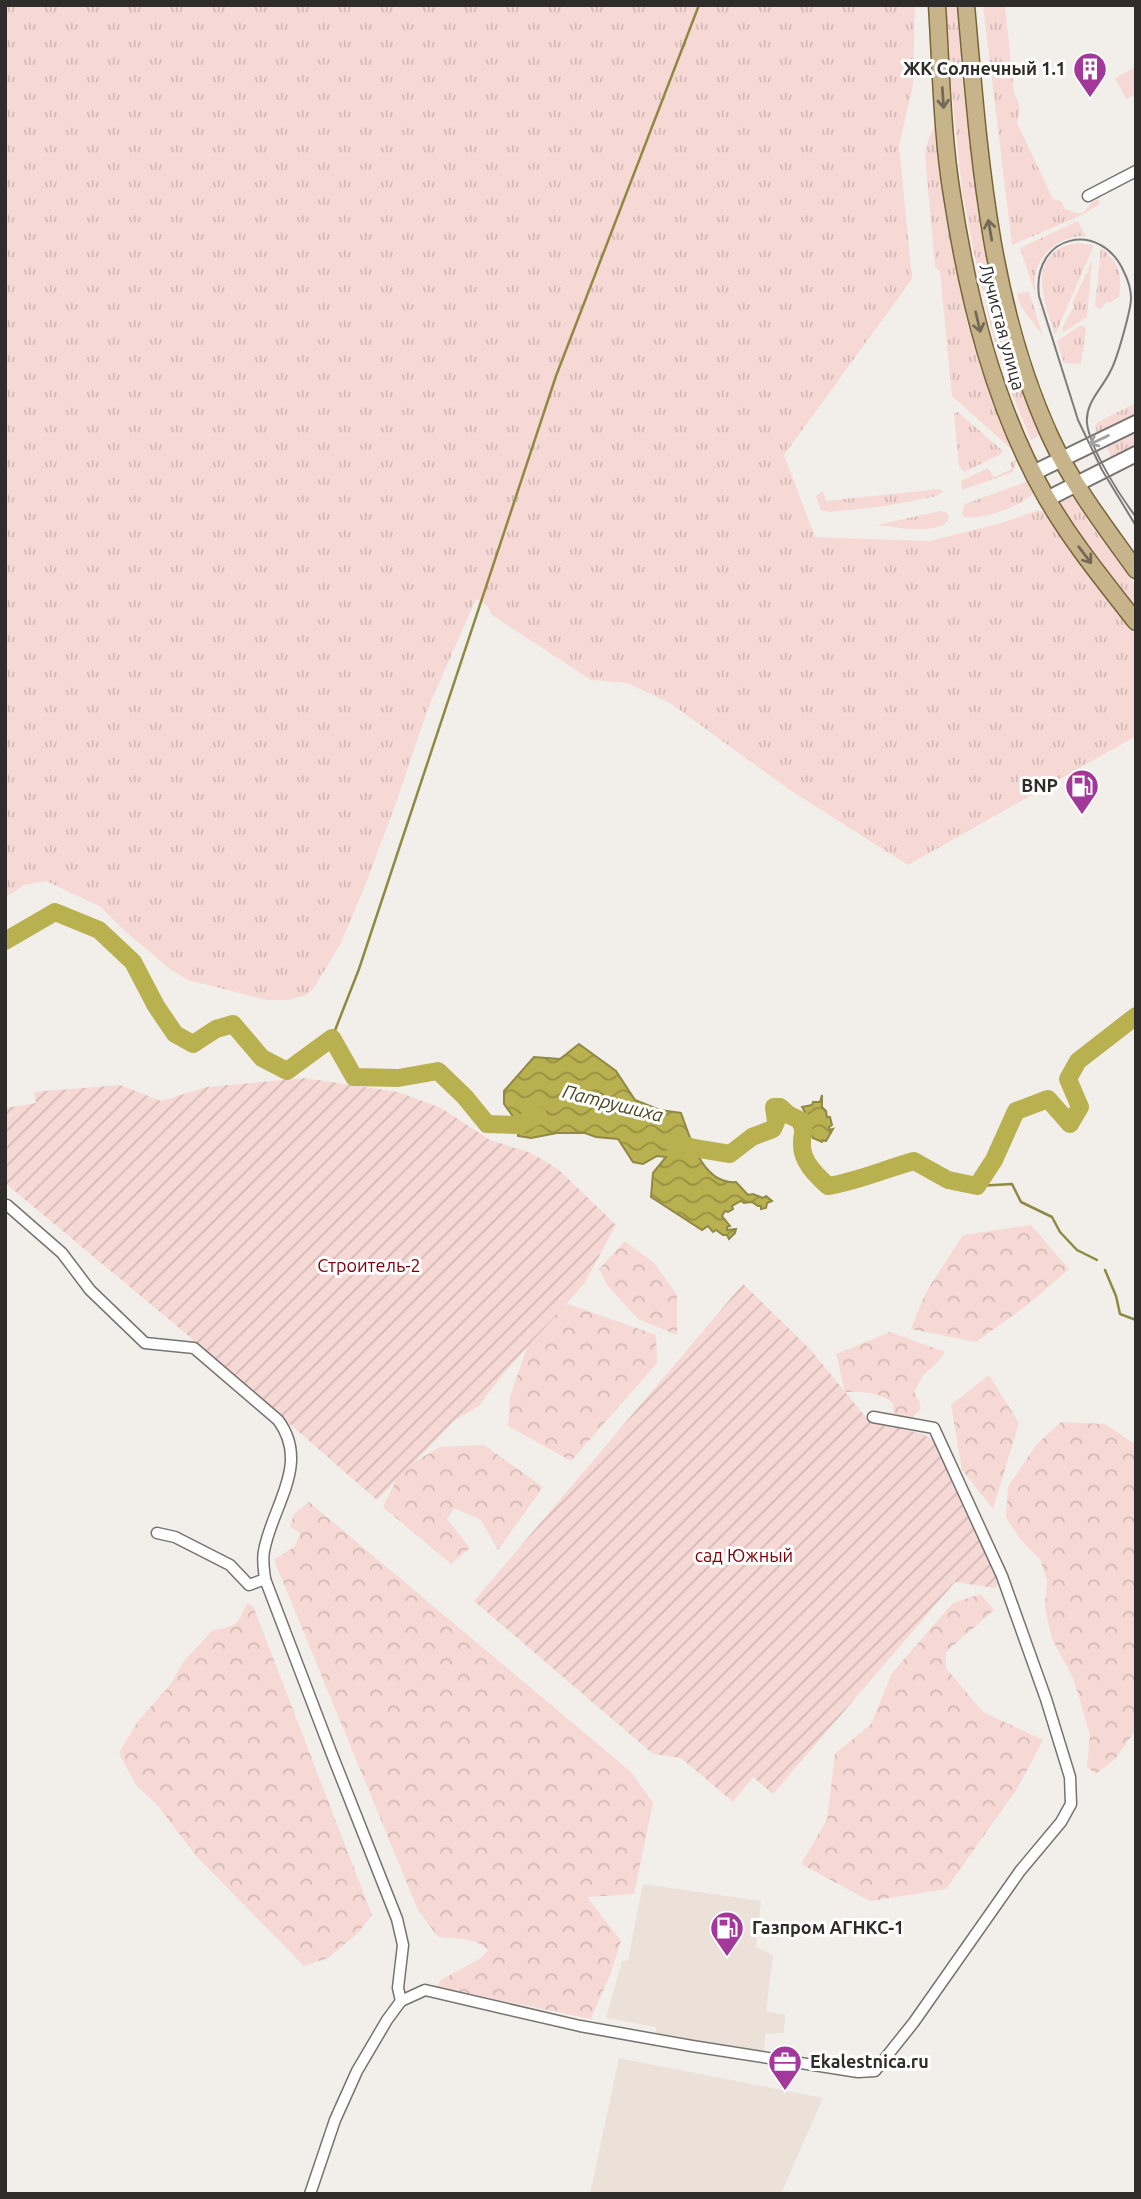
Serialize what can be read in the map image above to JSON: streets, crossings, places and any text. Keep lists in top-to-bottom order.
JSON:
{
  "streets": {
    "main road": ["Лучистая улица"]
  },
  "water": ["Патрушиха"],
  "parks": ["Строитель-2", "сад Южный"],
  "places": {
    "building": ["ЖК Солнечный 1.1"],
    "fuel station": ["BNP", "Газпром АГНКС-1"],
    "office": ["Ekalestnica.ru"]
  }
}
